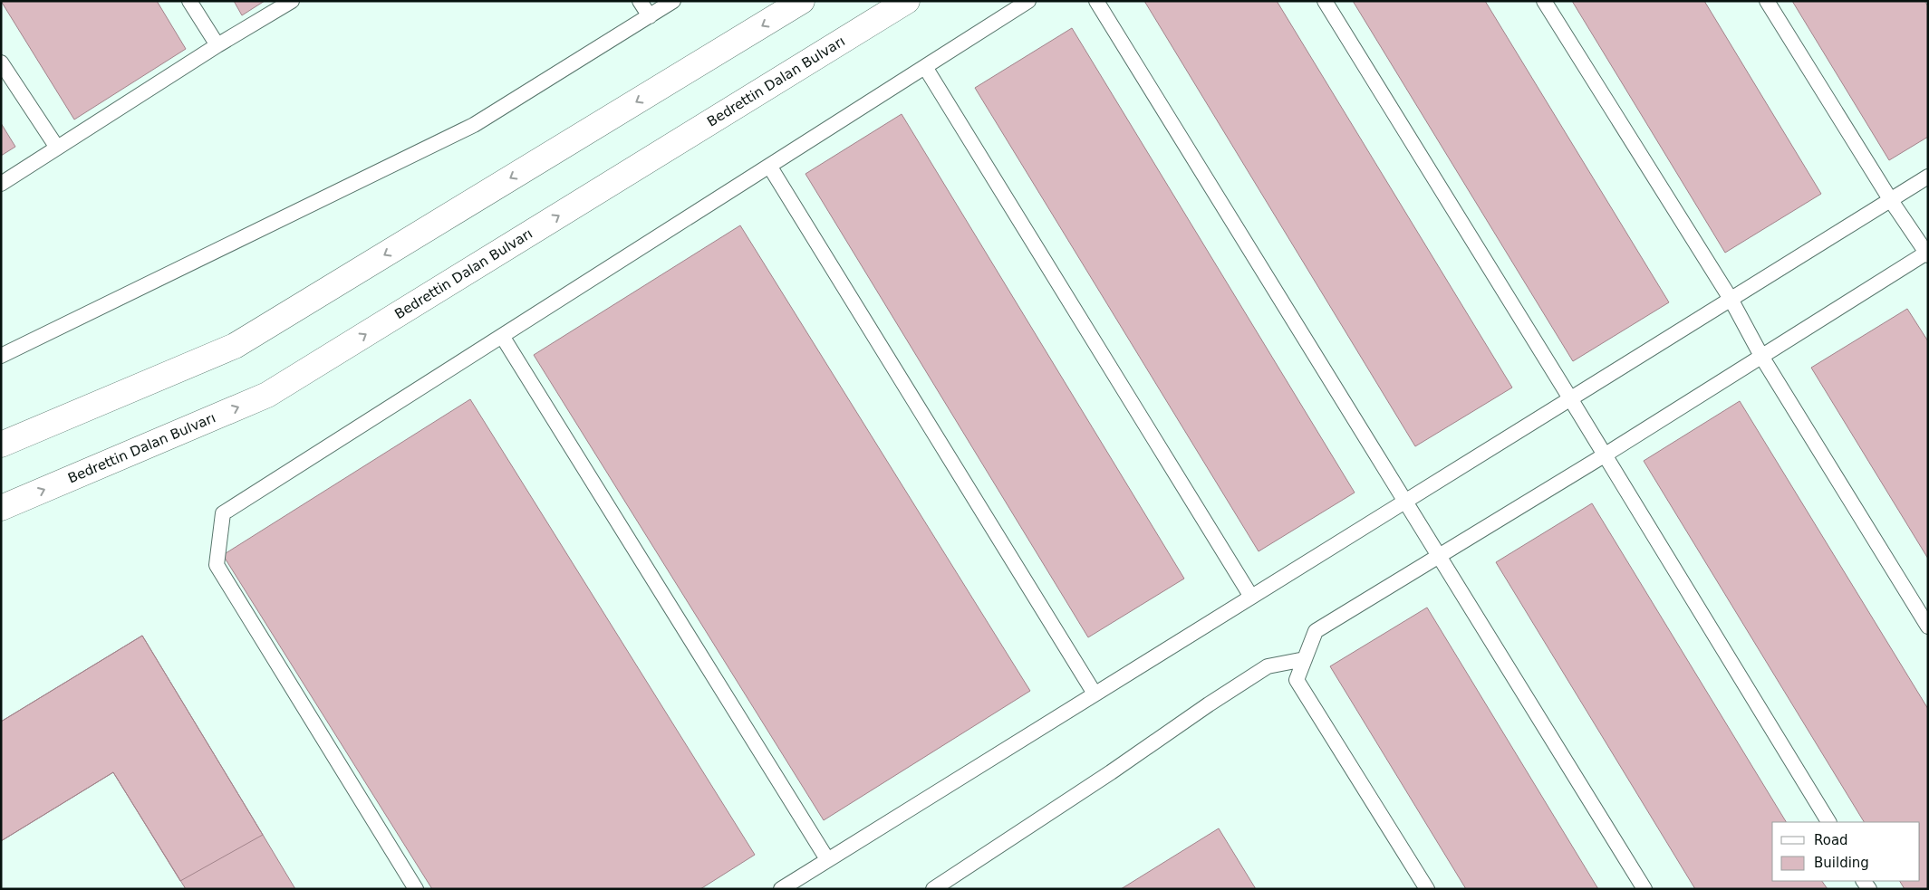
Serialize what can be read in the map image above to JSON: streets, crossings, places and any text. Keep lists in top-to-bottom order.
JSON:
{
  "streets": {
    "main road": ["Bedrettin Dalan Bulvarı"]
  },
  "legend": ["Road", "Building"]
}
